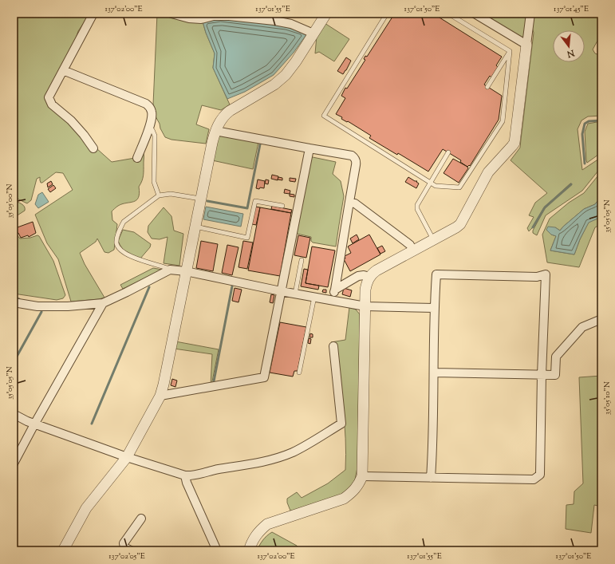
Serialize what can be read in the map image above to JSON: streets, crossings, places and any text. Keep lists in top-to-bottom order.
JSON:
{
  "north": "bottom",
  "coordinates": [
    "137°02'00\"E",
    "137°01'55\"E",
    "137°01'50\"E",
    "137°01'45\"E",
    "35°05'00\"N",
    "35°05'05\"N",
    "35°05'10\"N",
    "137°02'05\"E"
  ]
}
